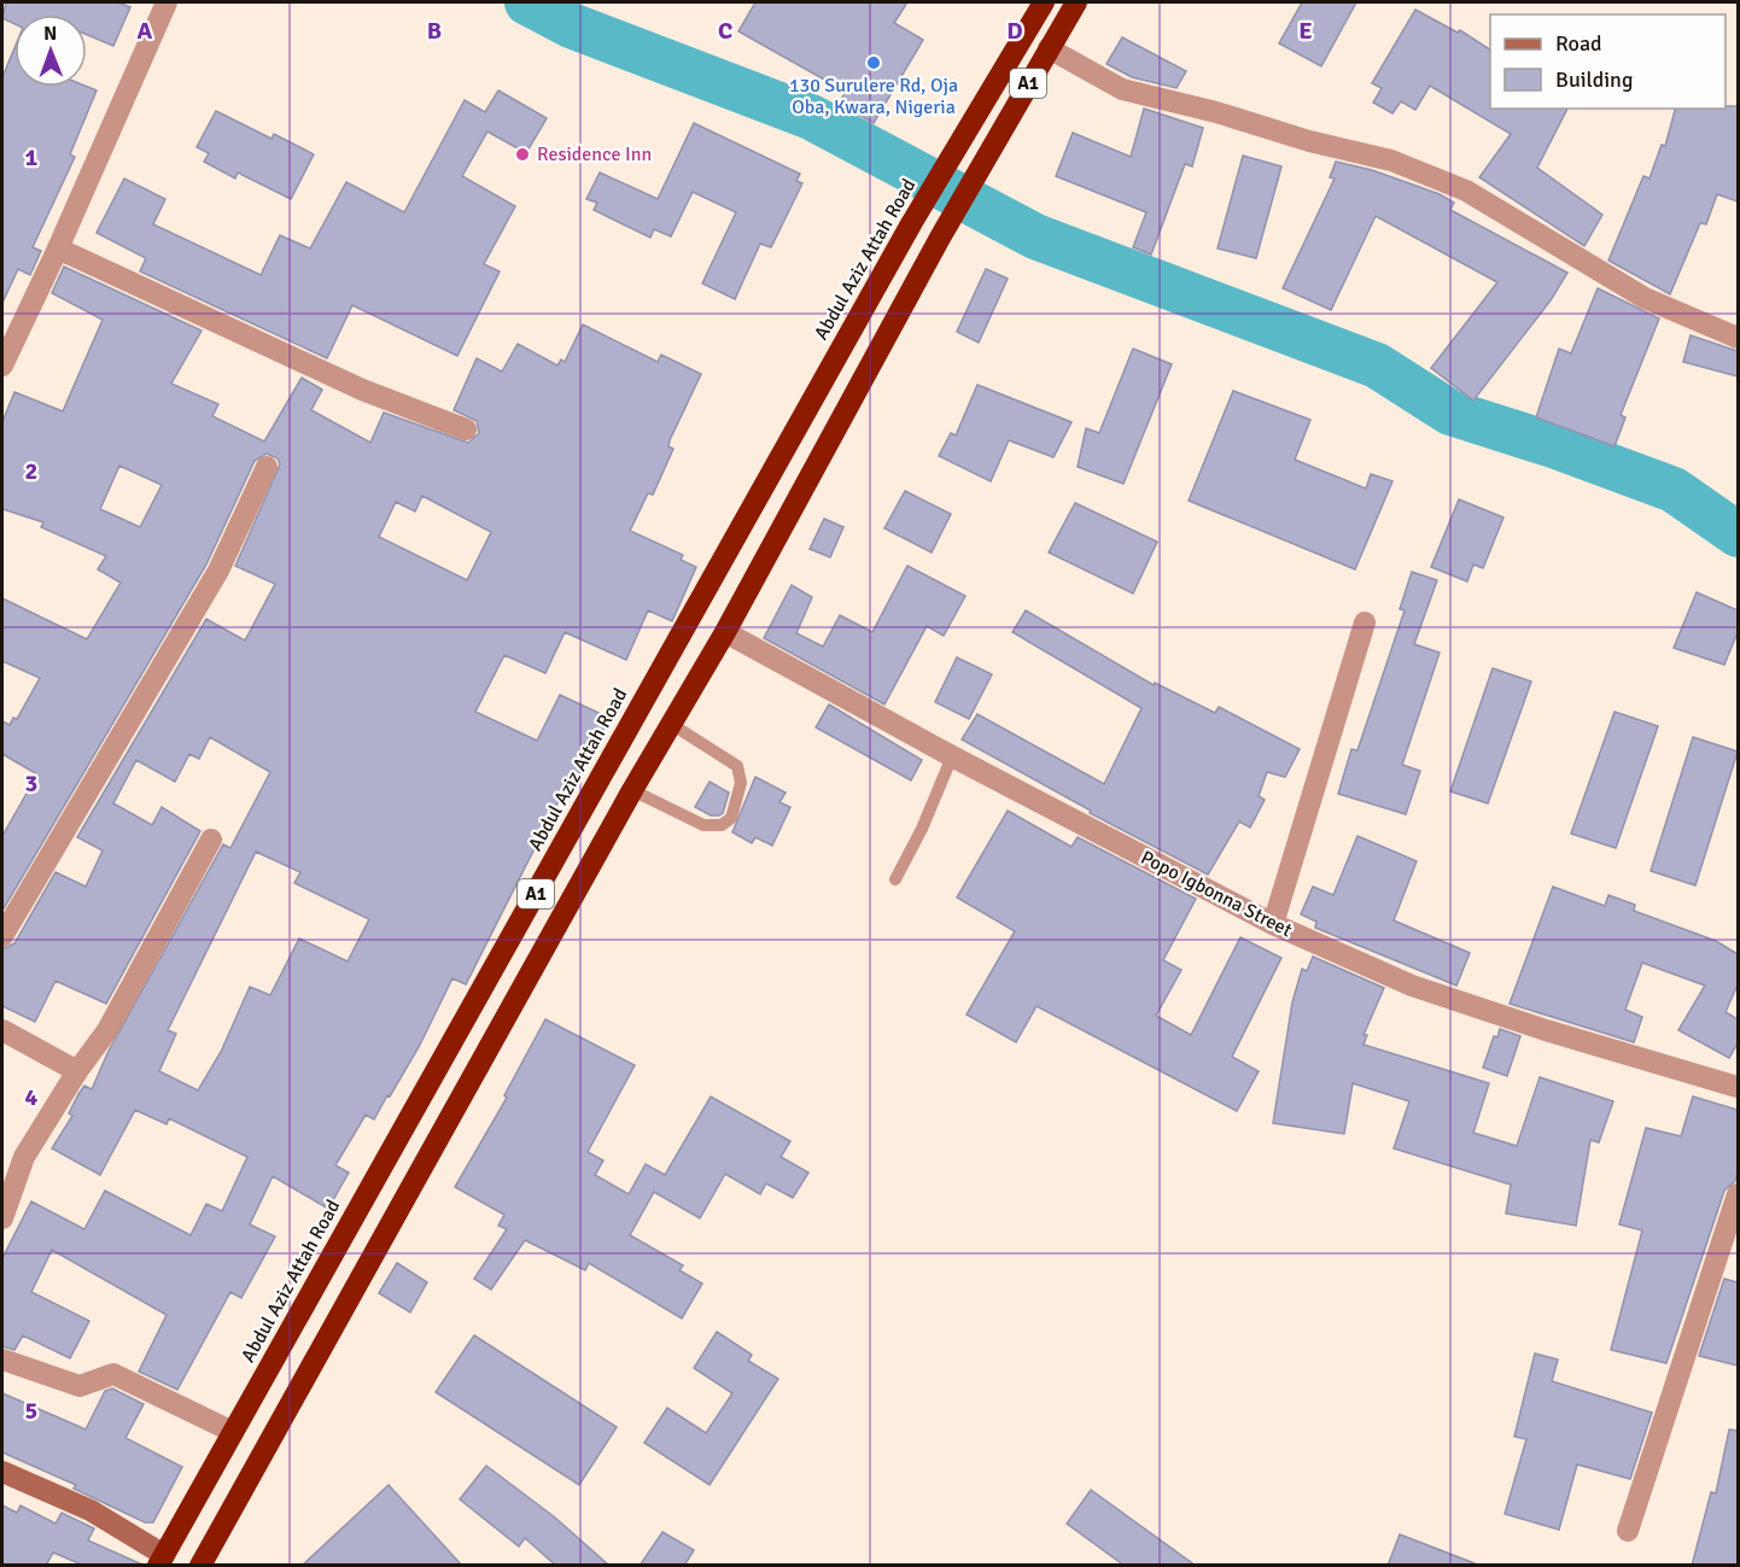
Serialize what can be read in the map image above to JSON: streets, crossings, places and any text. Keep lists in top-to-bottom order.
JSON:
{
  "streets": {
    "highway": ["A1", "Abdul Aziz Attah Road"],
    "street": ["Popo Igbonna Street"]
  },
  "crossings": [
    ["A1", "Popo Igbonna Street"]
  ],
  "places": ["130 Surulere Rd, Oja Oba, Kwara, Nigeria", "Residence Inn"],
  "legend": ["Road", "Building"],
  "north": "top",
  "grid": {
    "columns": [
      "A",
      "B",
      "C",
      "D",
      "E"
    ],
    "rows": [
      "1",
      "2",
      "3",
      "4",
      "5"
    ]
  }
}
